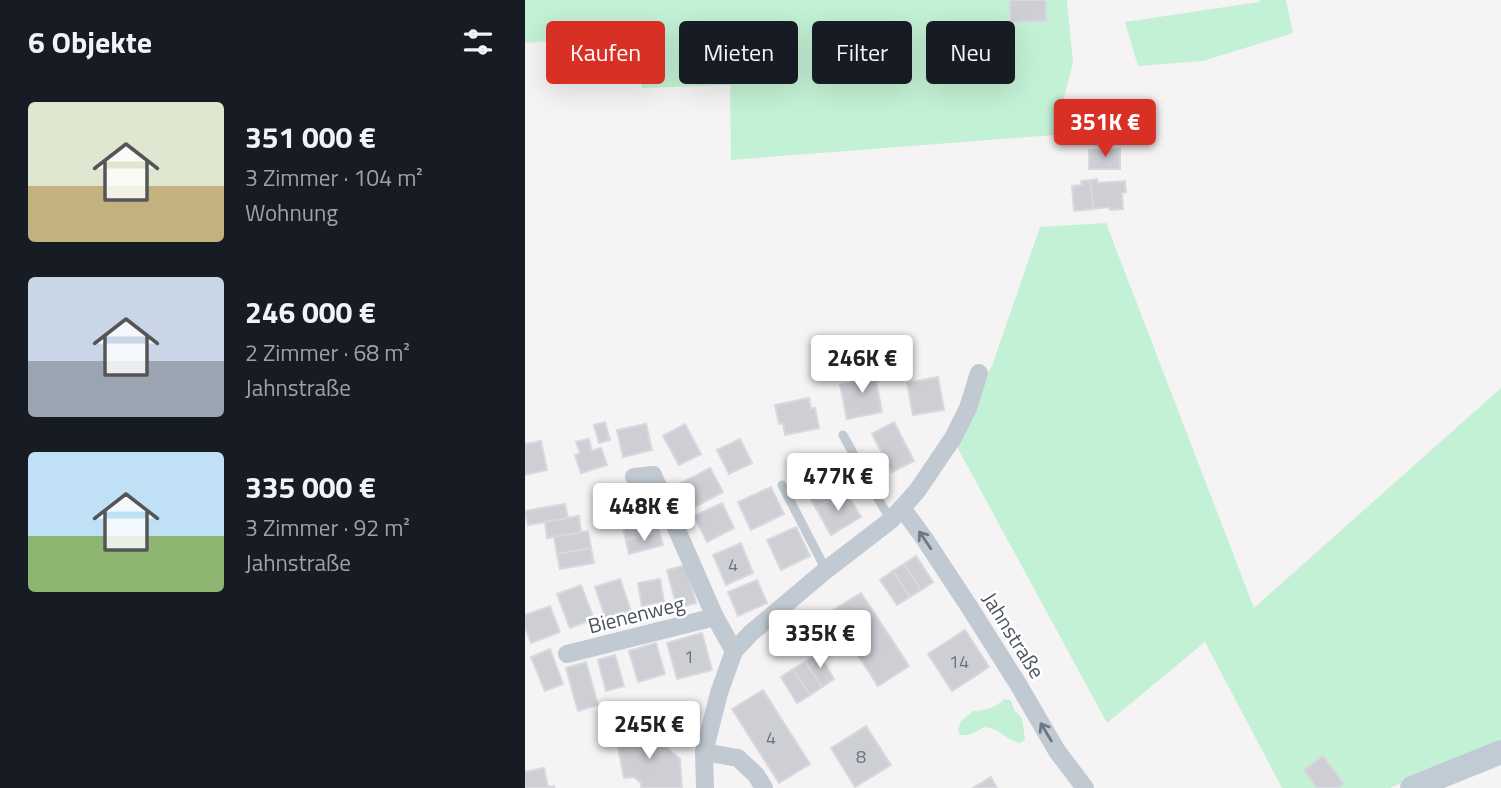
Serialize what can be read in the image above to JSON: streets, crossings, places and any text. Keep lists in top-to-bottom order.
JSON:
{
  "streets": {
    "street": ["Bienenweg", "Jahnstraße"]
  },
  "one_way": ["Jahnstraße"],
  "house_numbers": [
    "4",
    "1",
    "14",
    "4",
    "8"
  ],
  "page": {
    "heading": "6 Objekte",
    "chip": [
      "Kaufen",
      "Mieten",
      "Filter",
      "Neu"
    ],
    "list": [
      {
        "name": "351 000 €",
        "note": "3 Zimmer · 104 m² · Wohnung"
      },
      {
        "name": "246 000 €",
        "note": "2 Zimmer · 68 m² · Jahnstraße"
      },
      {
        "name": "335 000 €",
        "note": "3 Zimmer · 92 m² · Jahnstraße"
      }
    ],
    "price": [
      "351K €",
      "246K €",
      "477K €",
      "448K €",
      "335K €",
      "245K €"
    ]
  }
}
